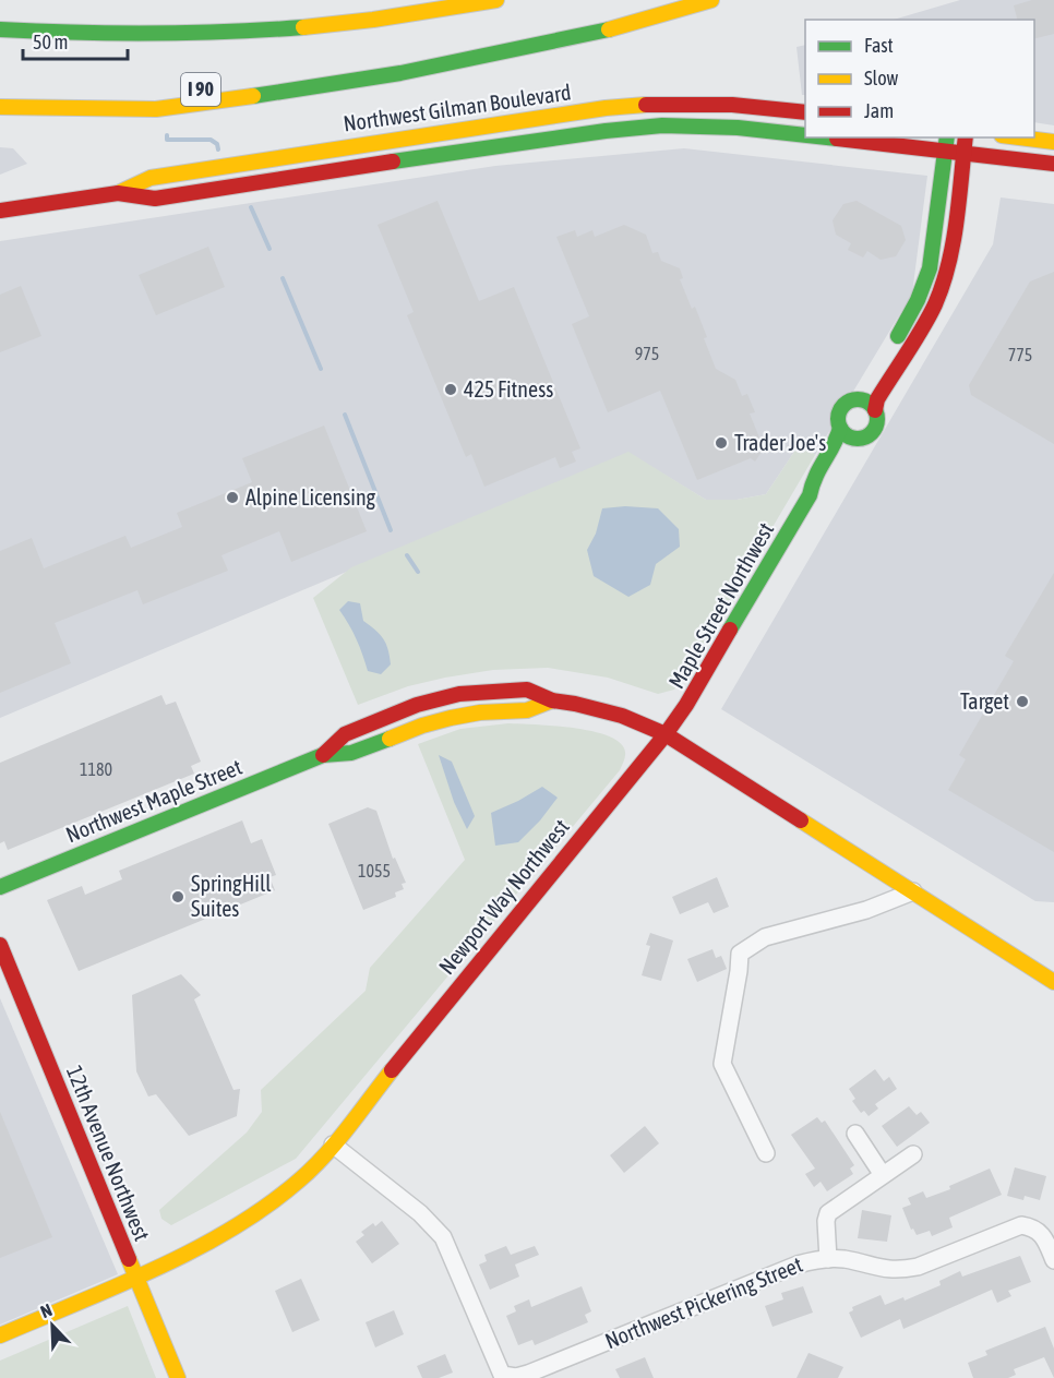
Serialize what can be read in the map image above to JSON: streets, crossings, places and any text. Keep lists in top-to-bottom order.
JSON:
{
  "streets": {
    "main road": [
      "I 90",
      "Northwest Gilman Boulevard",
      "Maple Street Northwest",
      "Northwest Maple Street",
      "Newport Way Northwest",
      "12th Avenue Northwest"
    ],
    "street": ["Northwest Pickering Street"]
  },
  "crossings": [
    ["Maple Street Northwest", "Northwest Maple Street"],
    ["Maple Street Northwest", "Newport Way Northwest"],
    ["Northwest Maple Street", "Newport Way Northwest"],
    ["Newport Way Northwest", "12th Avenue Northwest"],
    ["Newport Way Northwest", "Northwest Pickering Street"]
  ],
  "places": [
    "425 Fitness",
    "Trader Joe's",
    "Alpine Licensing",
    "Target",
    "SpringHill Suites"
  ],
  "house_numbers": [
    "975",
    "775",
    "1180",
    "1055"
  ],
  "legend": ["Fast", "Slow", "Jam"],
  "scale_bar": "50 m",
  "north": "top left"
}
